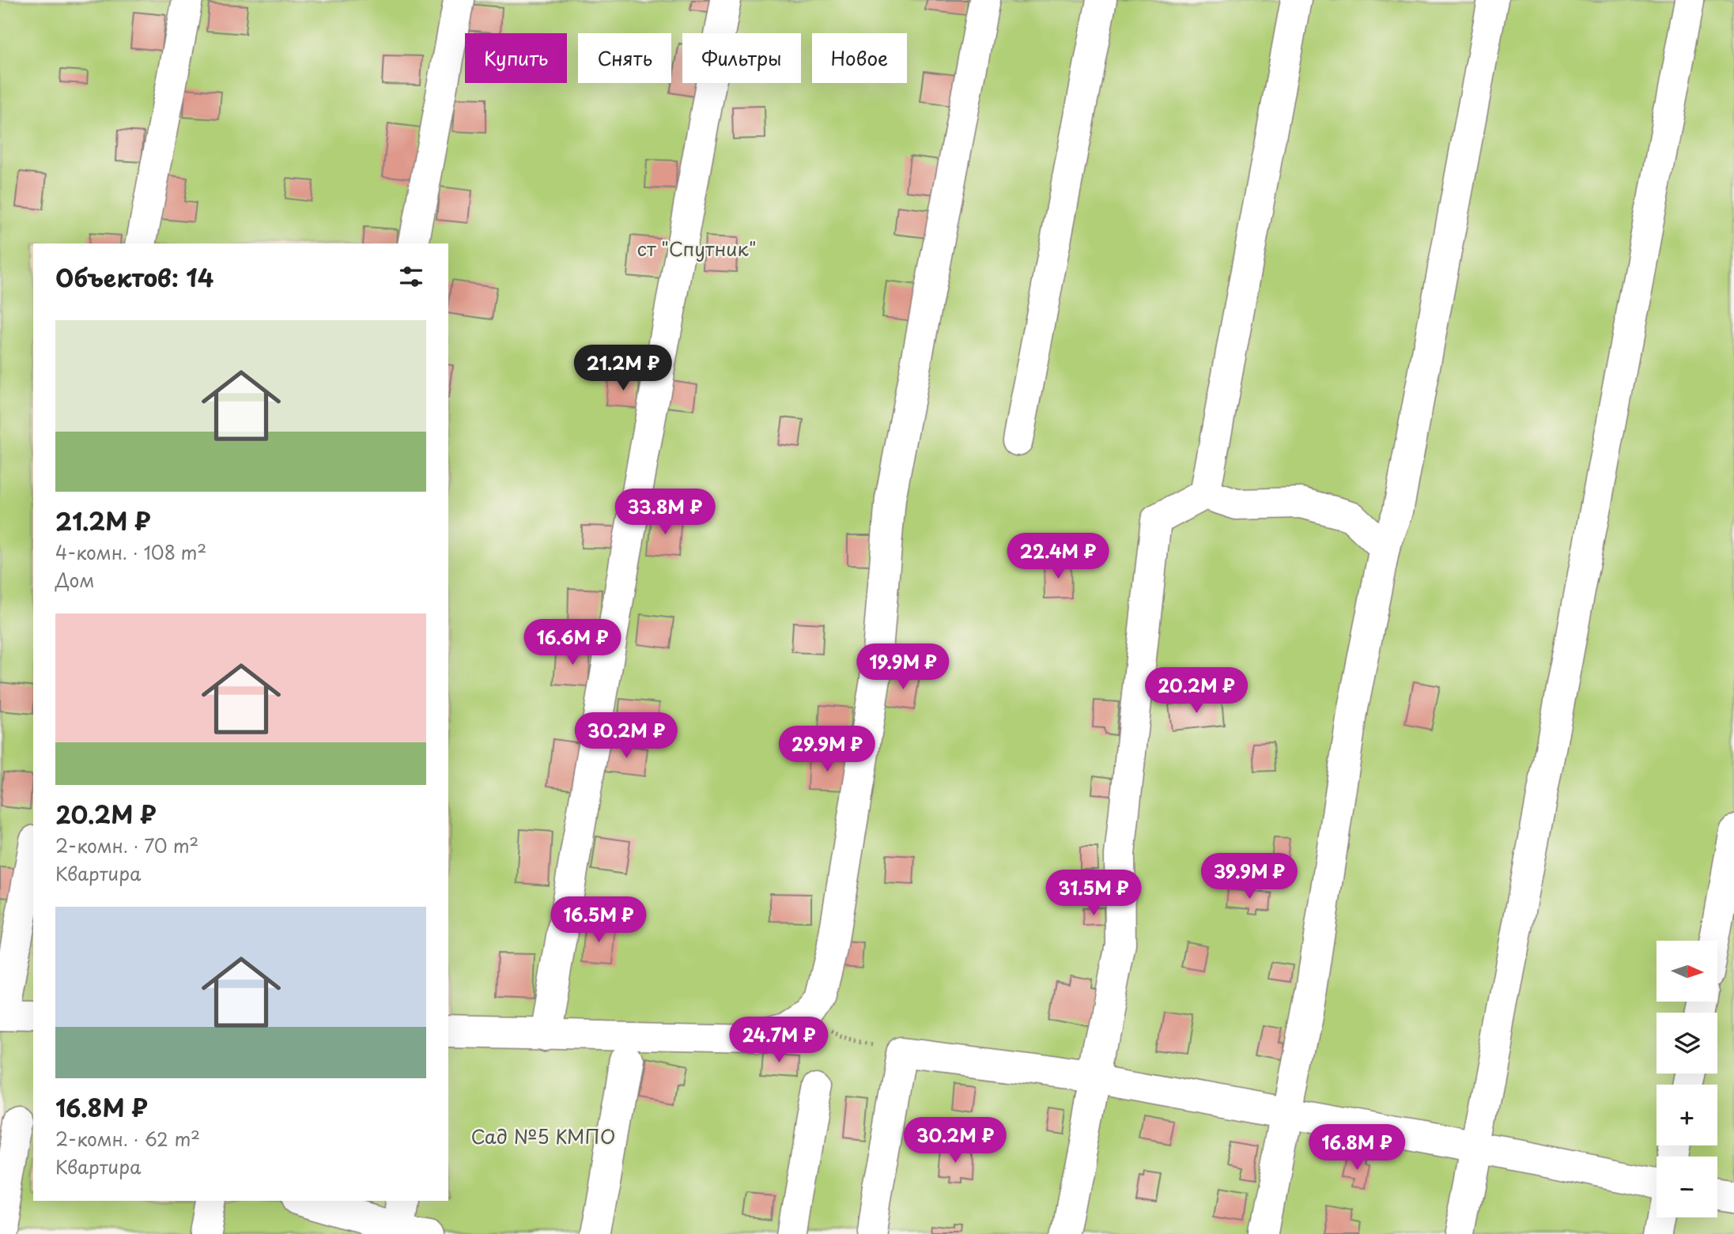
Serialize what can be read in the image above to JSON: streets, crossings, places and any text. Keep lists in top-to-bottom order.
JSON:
{
  "parks": ["ст \"Спутник\"", "Сад №5 КМПО"],
  "north": "right",
  "page": {
    "chip": [
      "Купить",
      "Снять",
      "Фильтры",
      "Новое"
    ],
    "heading": "Объектов: 14",
    "list": [
      {
        "name": "21.2M ₽",
        "note": "4-комн. · 108 m² · Дом"
      },
      {
        "name": "20.2M ₽",
        "note": "2-комн. · 70 m² · Квартира"
      },
      {
        "name": "16.8M ₽",
        "note": "2-комн. · 62 m² · Квартира"
      }
    ],
    "price": [
      "21.2M ₽",
      "33.8M ₽",
      "22.4M ₽",
      "16.6M ₽",
      "19.9M ₽",
      "20.2M ₽",
      "30.2M ₽",
      "29.9M ₽",
      "39.9M ₽",
      "31.5M ₽",
      "16.5M ₽",
      "24.7M ₽",
      "30.2M ₽",
      "16.8M ₽"
    ],
    "map_buttons": ["+", "−"]
  }
}
